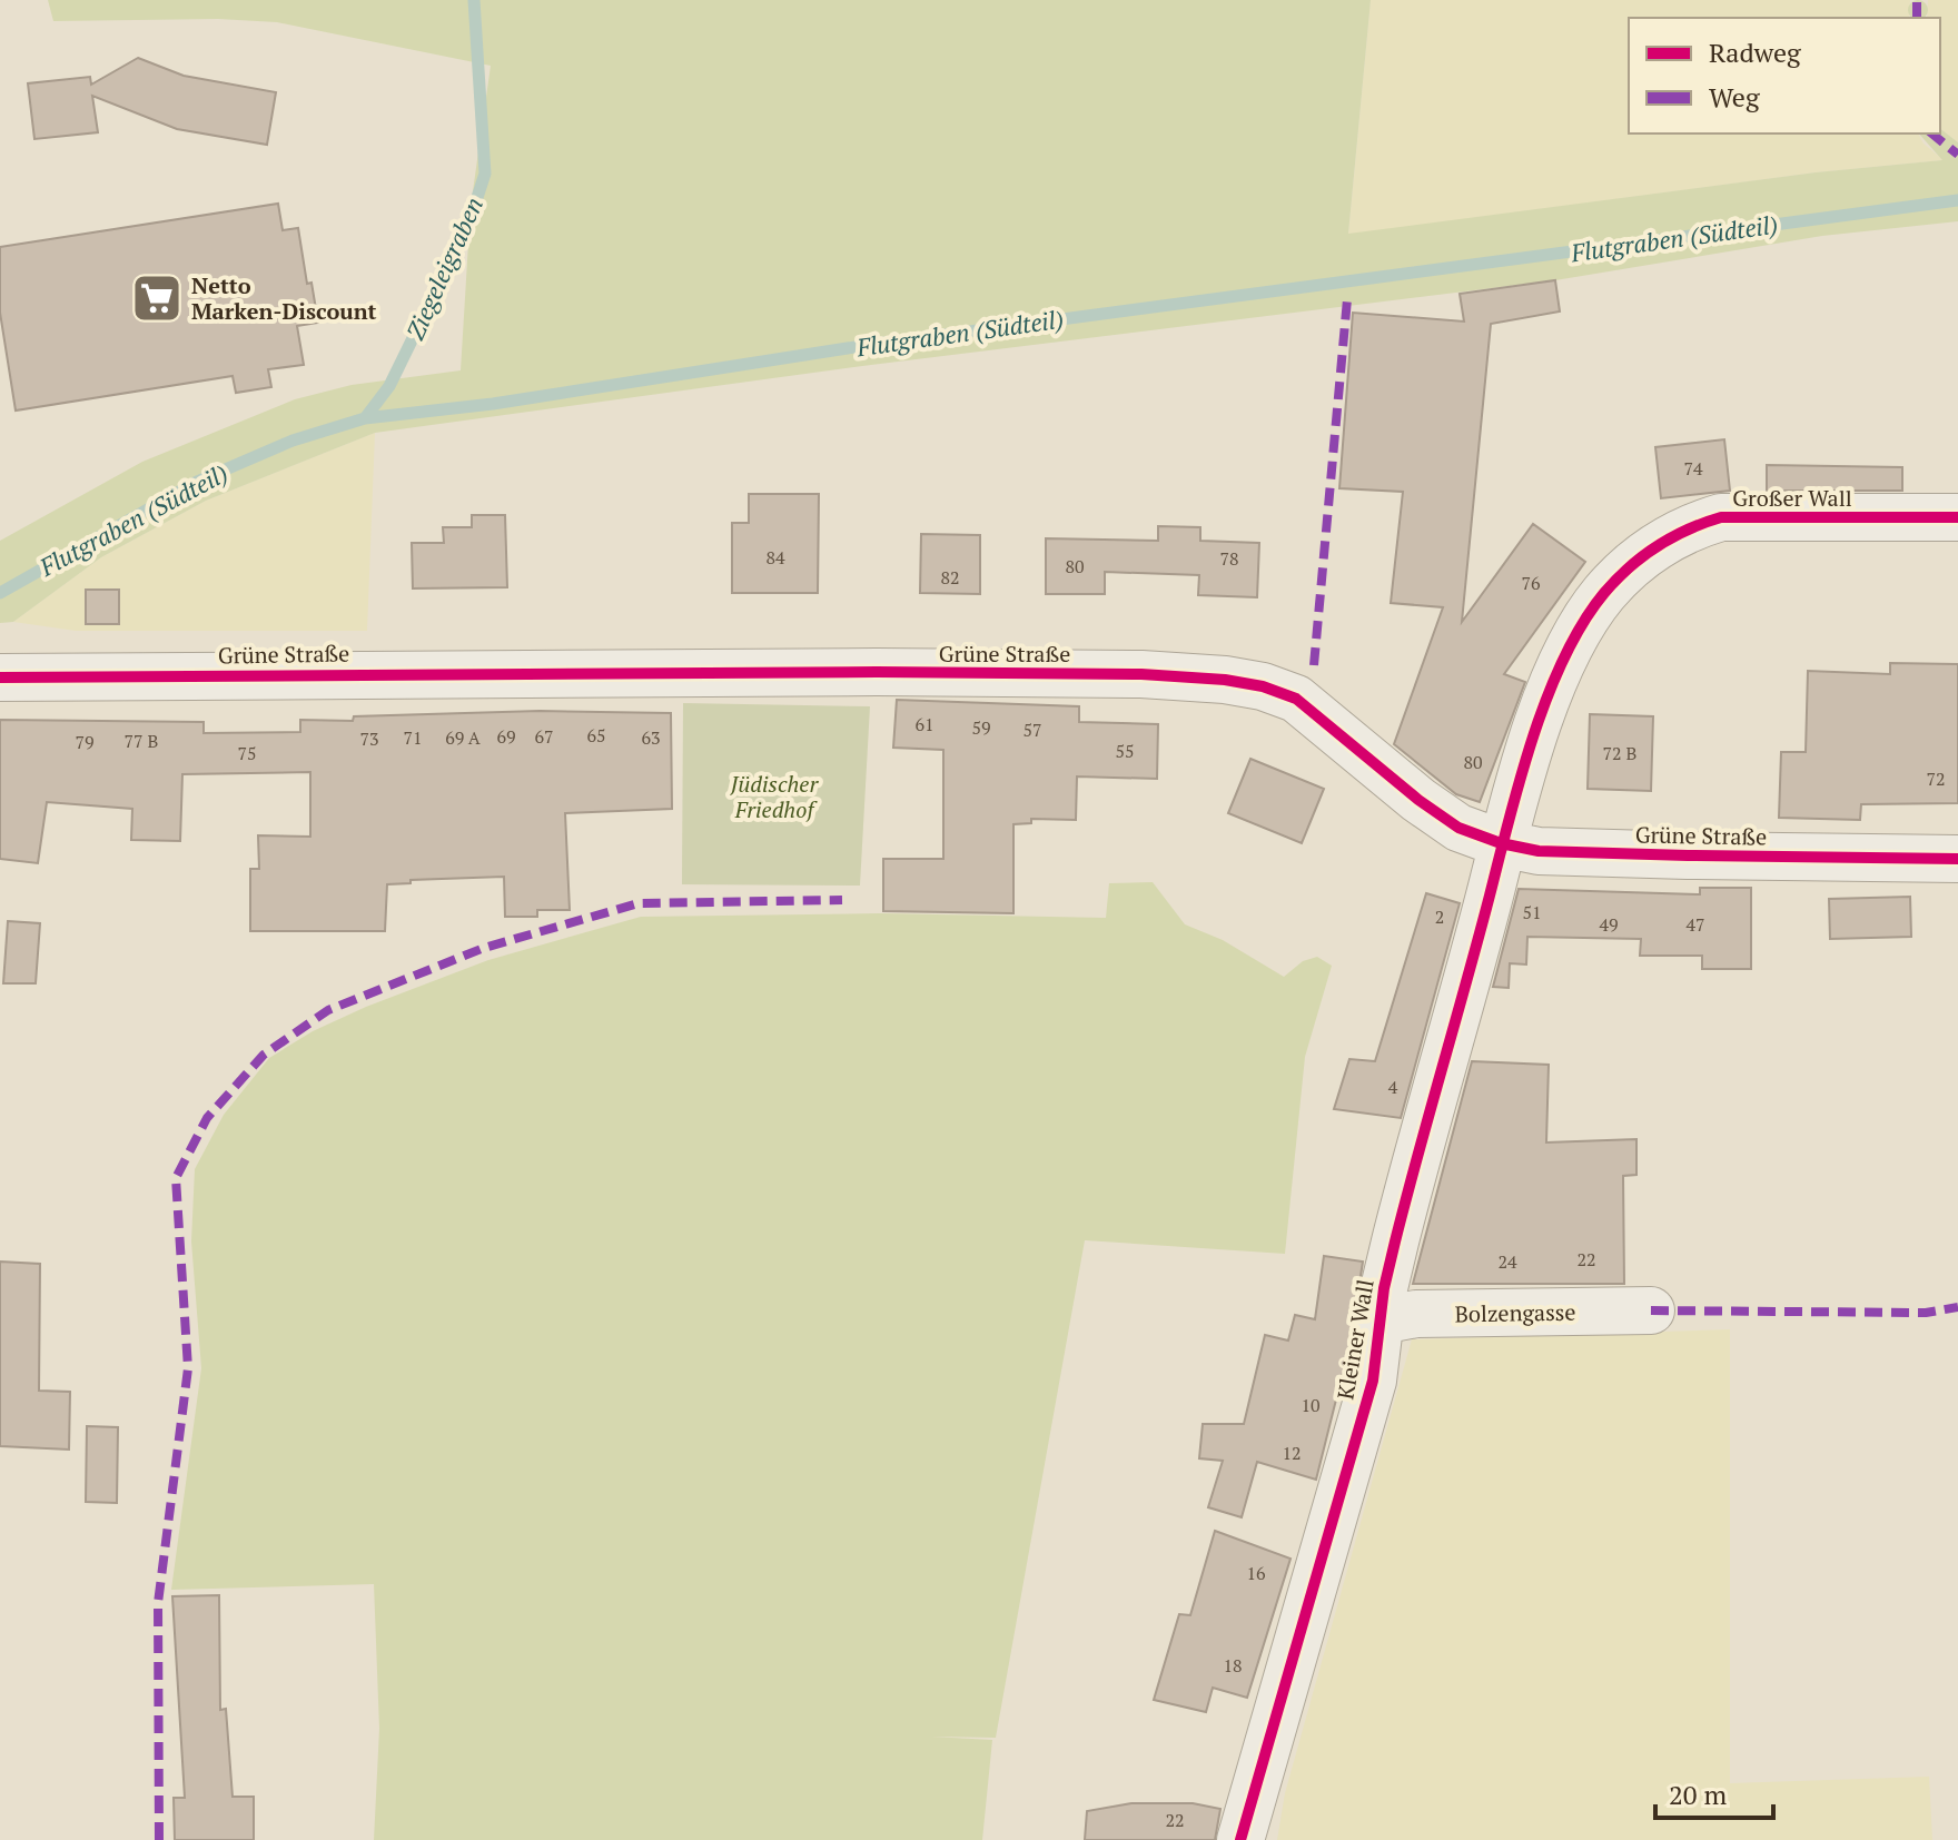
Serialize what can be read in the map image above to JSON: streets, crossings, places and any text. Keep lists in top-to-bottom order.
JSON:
{
  "streets": {
    "street": [
      "Großer Wall",
      "Grüne Straße",
      "Bolzengasse",
      "Kleiner Wall"
    ]
  },
  "crossings": [
    ["Großer Wall", "Grüne Straße"],
    ["Großer Wall", "Kleiner Wall"],
    ["Grüne Straße", "Kleiner Wall"],
    ["Bolzengasse", "Kleiner Wall"]
  ],
  "water": ["Flutgraben (Südteil)", "Ziegeleigraben"],
  "parks": ["Jüdischer Friedhof"],
  "places": {
    "supermarket": ["Netto Marken-Discount"]
  },
  "house_numbers": [
    "74",
    "84",
    "78",
    "80",
    "82",
    "76",
    "61",
    "59",
    "57",
    "65",
    "69",
    "67",
    "71",
    "69 A",
    "63",
    "73",
    "77 B",
    "79",
    "55",
    "75",
    "72 B",
    "80",
    "72",
    "51",
    "2",
    "49",
    "47",
    "4",
    "22",
    "24",
    "10",
    "12",
    "16",
    "18",
    "22"
  ],
  "legend": ["Radweg", "Weg"],
  "scale_bar": "20 m"
}
